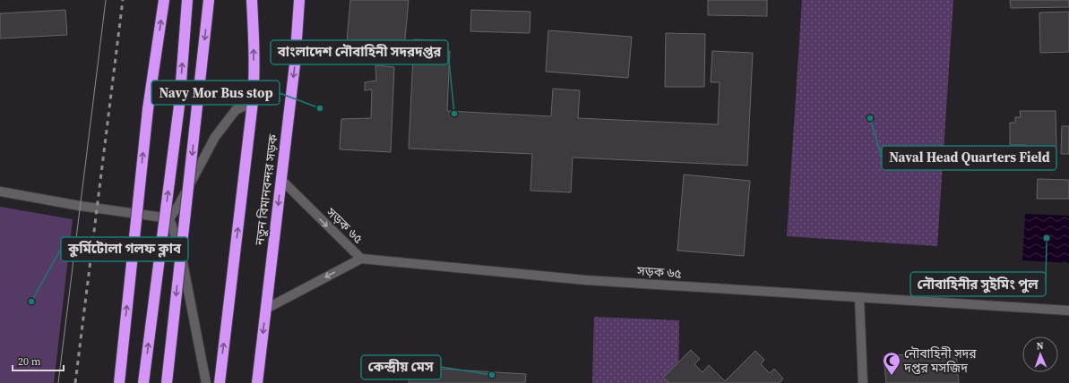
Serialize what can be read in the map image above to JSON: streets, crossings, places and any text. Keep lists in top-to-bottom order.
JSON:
{
  "streets": {
    "highway": ["নতুন বিমানবন্দর সড়ক"],
    "street": ["সড়ক ৬৫"]
  },
  "crossings": [
    ["নতুন বিমানবন্দর সড়ক", "সড়ক ৬৫"]
  ],
  "places": {
    "other": [
      "Navy Mor Bus stop",
      "বাংলাদেশ নৌবাহিনী সদরদপ্তর",
      "Naval Head Quarters Field",
      "নৌবাহিনীর সুইমিং পুল",
      "কুর্মিটোলা গলফ ক্লাব",
      "কেন্দ্রীয় মেস"
    ],
    "mosque": ["নৌবাহিনী সদর দপ্তর মসজিদ"]
  },
  "scale_bar": "20 m",
  "north": "top"
}
